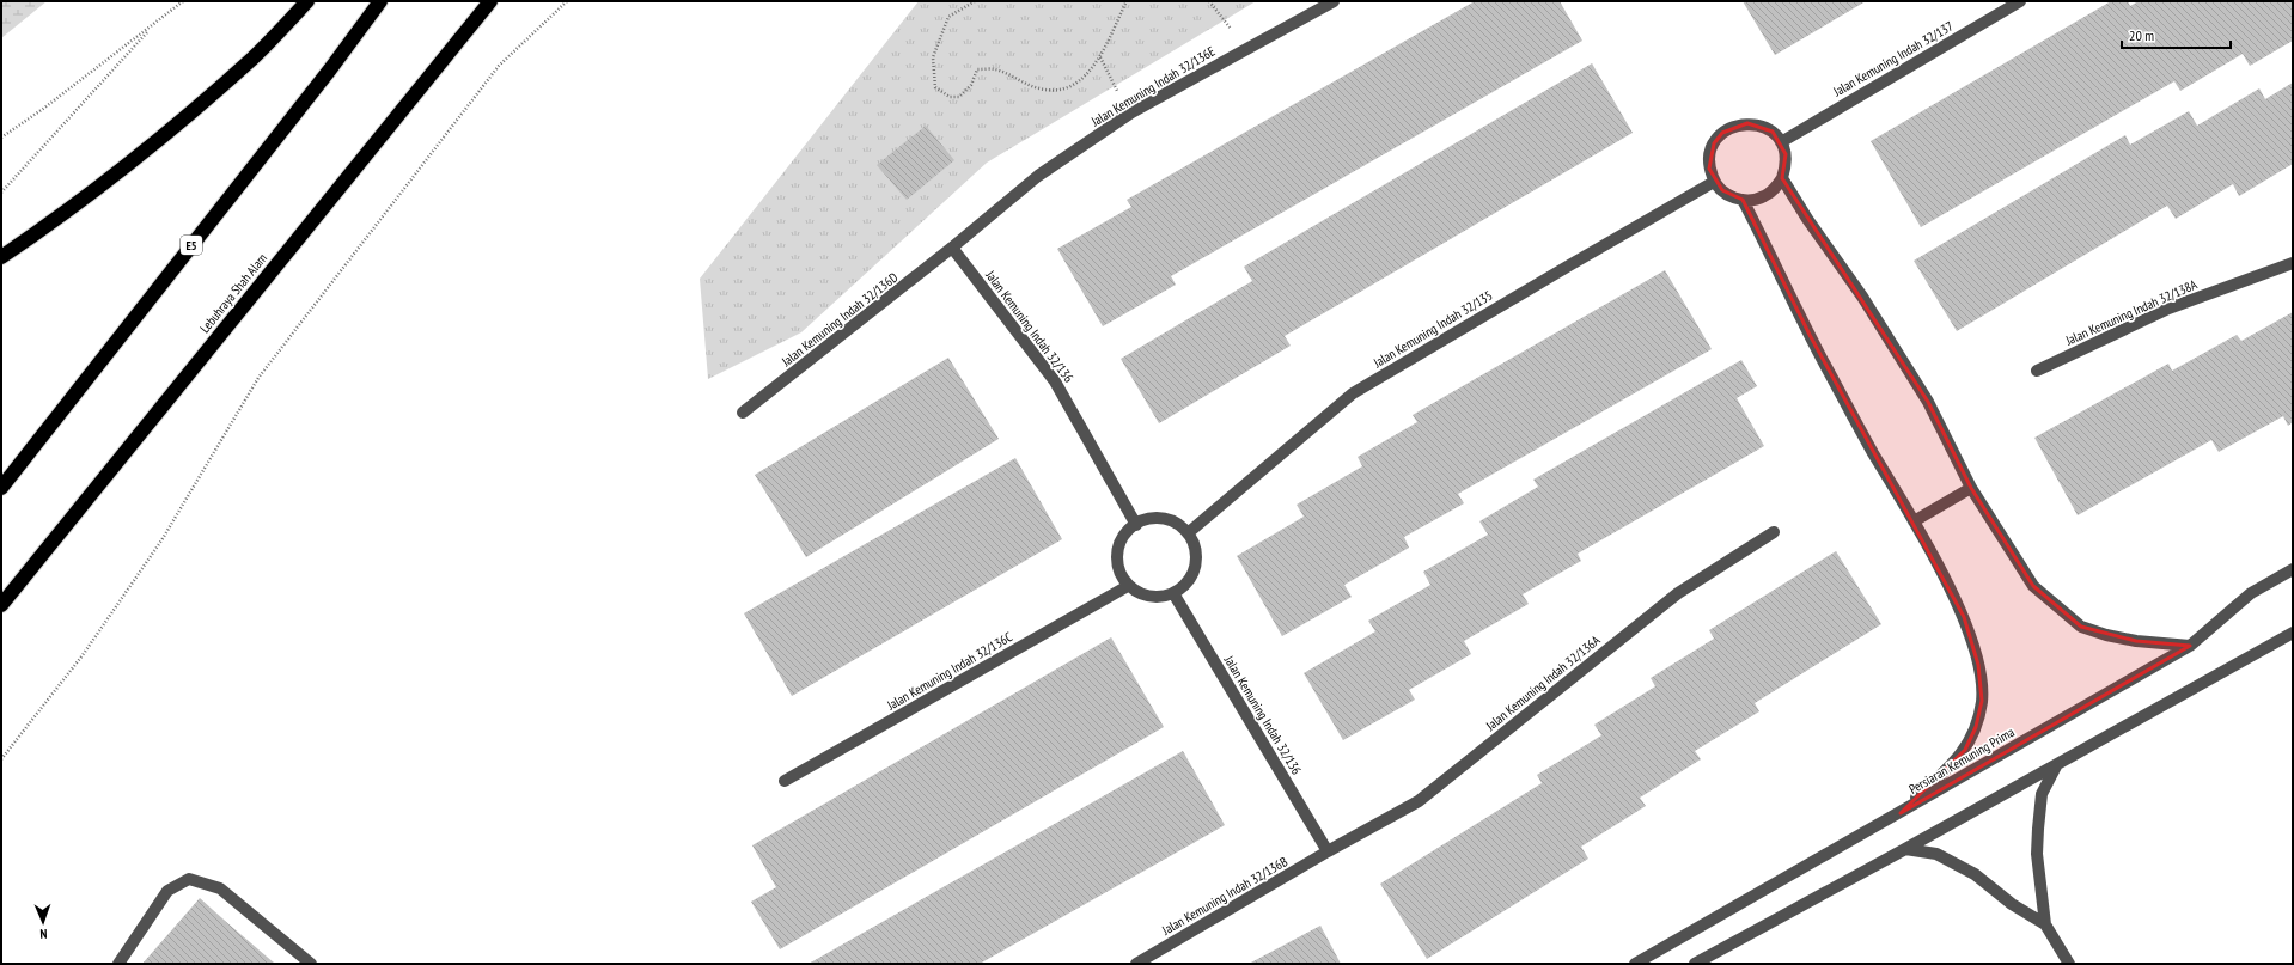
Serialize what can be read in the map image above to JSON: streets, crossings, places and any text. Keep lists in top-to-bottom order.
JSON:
{
  "streets": {
    "highway": ["E5", "Lebuhraya Shah Alam"],
    "street": [
      "Jalan Kemuning Indah 32/137",
      "Jalan Kemuning Indah 32/136E",
      "Jalan Kemuning Indah 32/138A",
      "Jalan Kemuning Indah 32/136D",
      "Jalan Kemuning Indah 32/136",
      "Jalan Kemuning Indah 32/135",
      "Jalan Kemuning Indah 32/136C",
      "Jalan Kemuning Indah 32/136A",
      "Persiaran Kemuning Prima",
      "Jalan Kemuning Indah 32/136B"
    ]
  },
  "crossings": [
    ["Jalan Kemuning Indah 32/137", "Jalan Kemuning Indah 32/135"],
    ["Jalan Kemuning Indah 32/136E", "Jalan Kemuning Indah 32/136D"],
    ["Jalan Kemuning Indah 32/136E", "Jalan Kemuning Indah 32/136"],
    ["Jalan Kemuning Indah 32/136D", "Jalan Kemuning Indah 32/136"],
    ["Jalan Kemuning Indah 32/136", "Jalan Kemuning Indah 32/135"],
    ["Jalan Kemuning Indah 32/136", "Jalan Kemuning Indah 32/136C"],
    ["Jalan Kemuning Indah 32/136", "Jalan Kemuning Indah 32/136A"],
    ["Jalan Kemuning Indah 32/136", "Jalan Kemuning Indah 32/136B"],
    ["Jalan Kemuning Indah 32/135", "Jalan Kemuning Indah 32/136C"],
    ["Jalan Kemuning Indah 32/136A", "Jalan Kemuning Indah 32/136B"]
  ],
  "scale_bar": "20 m",
  "north": "bottom"
}
